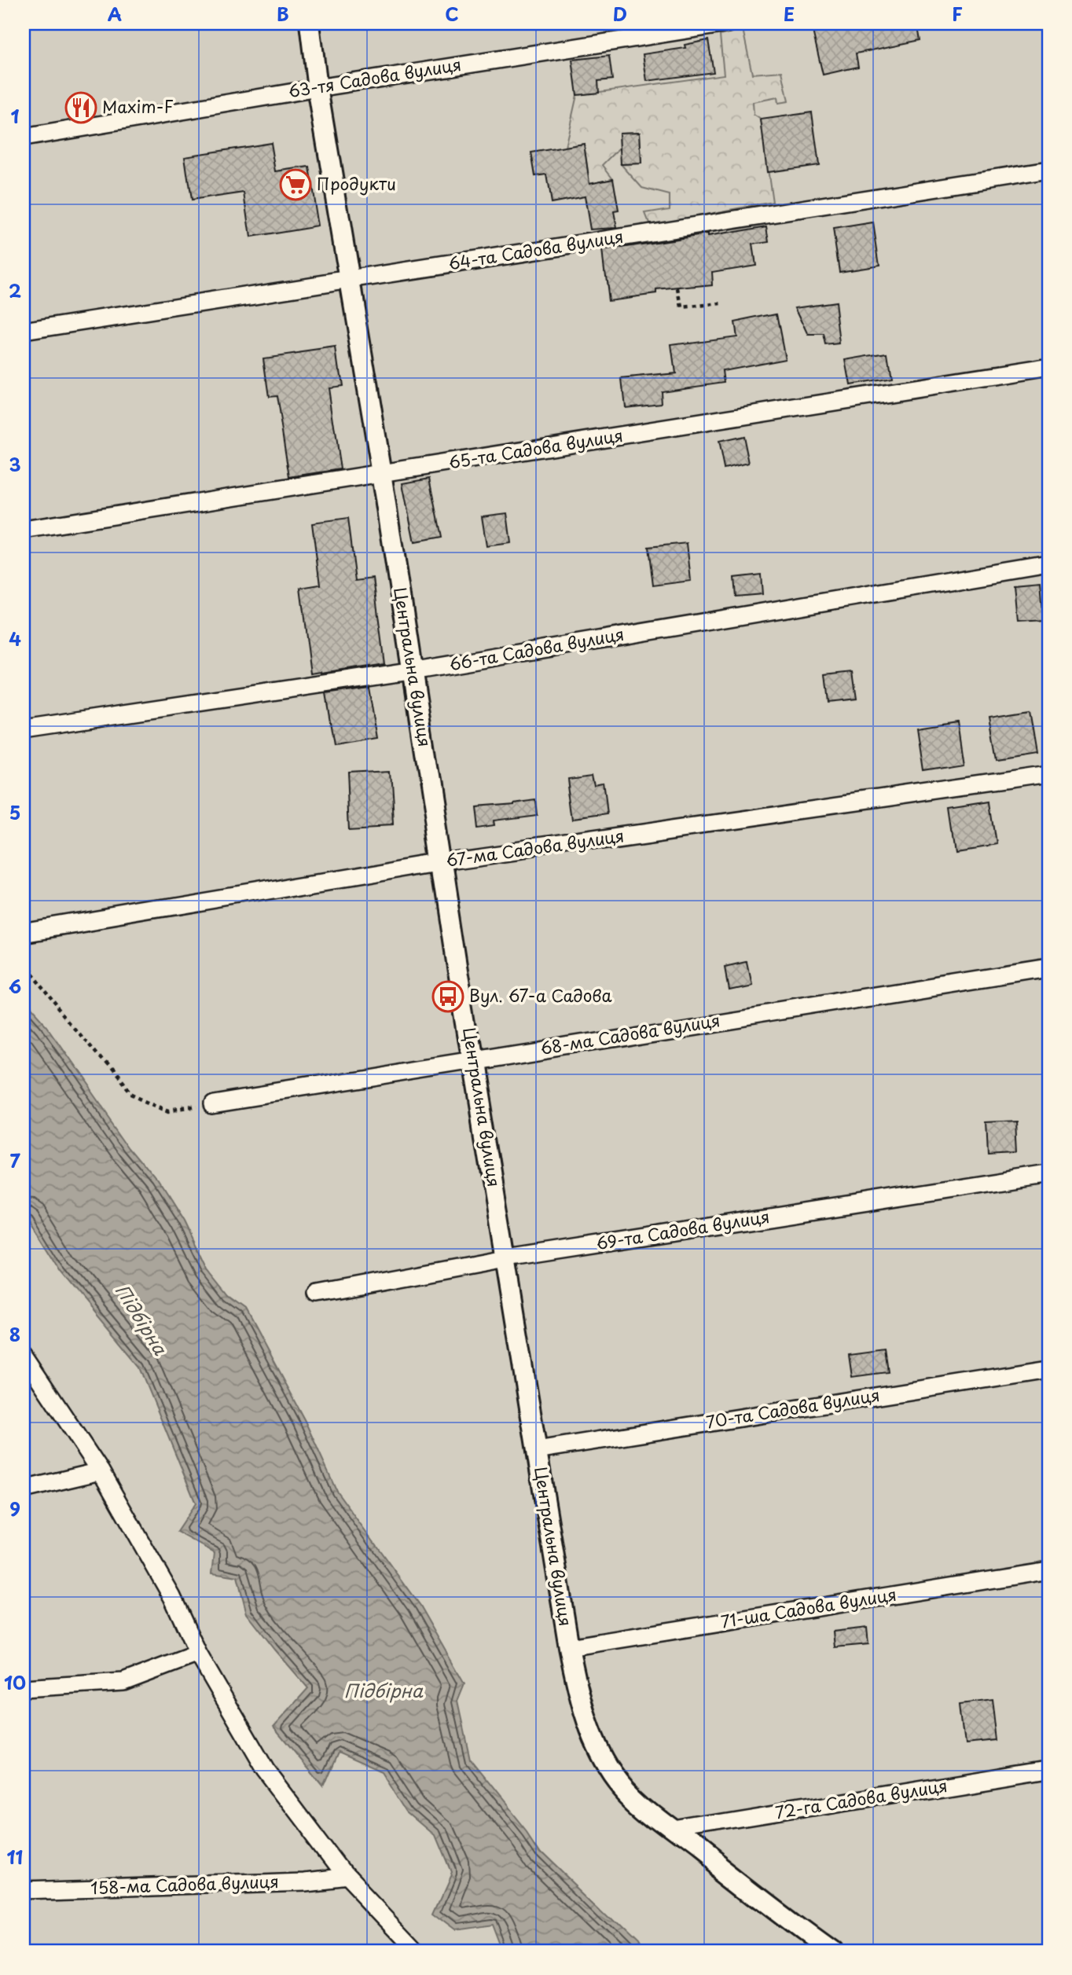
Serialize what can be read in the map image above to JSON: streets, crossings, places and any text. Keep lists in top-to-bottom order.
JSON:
{
  "streets": {
    "street": [
      "63-тя Садова вулиця",
      "64-та Садова вулиця",
      "65-та Садова вулиця",
      "66-та Садова вулиця",
      "Центральна вулиця",
      "67-ма Садова вулиця",
      "68-ма Садова вулиця",
      "69-та Садова вулиця",
      "70-та Садова вулиця",
      "71-ша Садова вулиця",
      "72-га Садова вулиця",
      "158-ма Садова вулиця"
    ]
  },
  "crossings": [
    ["63-тя Садова вулиця", "Центральна вулиця"],
    ["64-та Садова вулиця", "Центральна вулиця"],
    ["65-та Садова вулиця", "Центральна вулиця"],
    ["66-та Садова вулиця", "Центральна вулиця"],
    ["Центральна вулиця", "67-ма Садова вулиця"],
    ["Центральна вулиця", "68-ма Садова вулиця"],
    ["Центральна вулиця", "69-та Садова вулиця"],
    ["Центральна вулиця", "70-та Садова вулиця"],
    ["Центральна вулиця", "71-ша Садова вулиця"],
    ["Центральна вулиця", "72-га Садова вулиця"]
  ],
  "water": ["Підбірна"],
  "places": {
    "restaurant": ["Maxim-F"],
    "supermarket": ["Продукти"],
    "bus stop": ["Вул. 67-а Садова"]
  },
  "grid": {
    "columns": [
      "A",
      "B",
      "C",
      "D",
      "E",
      "F"
    ],
    "rows": [
      "1",
      "2",
      "3",
      "4",
      "5",
      "6",
      "7",
      "8",
      "9",
      "10",
      "11"
    ]
  }
}
